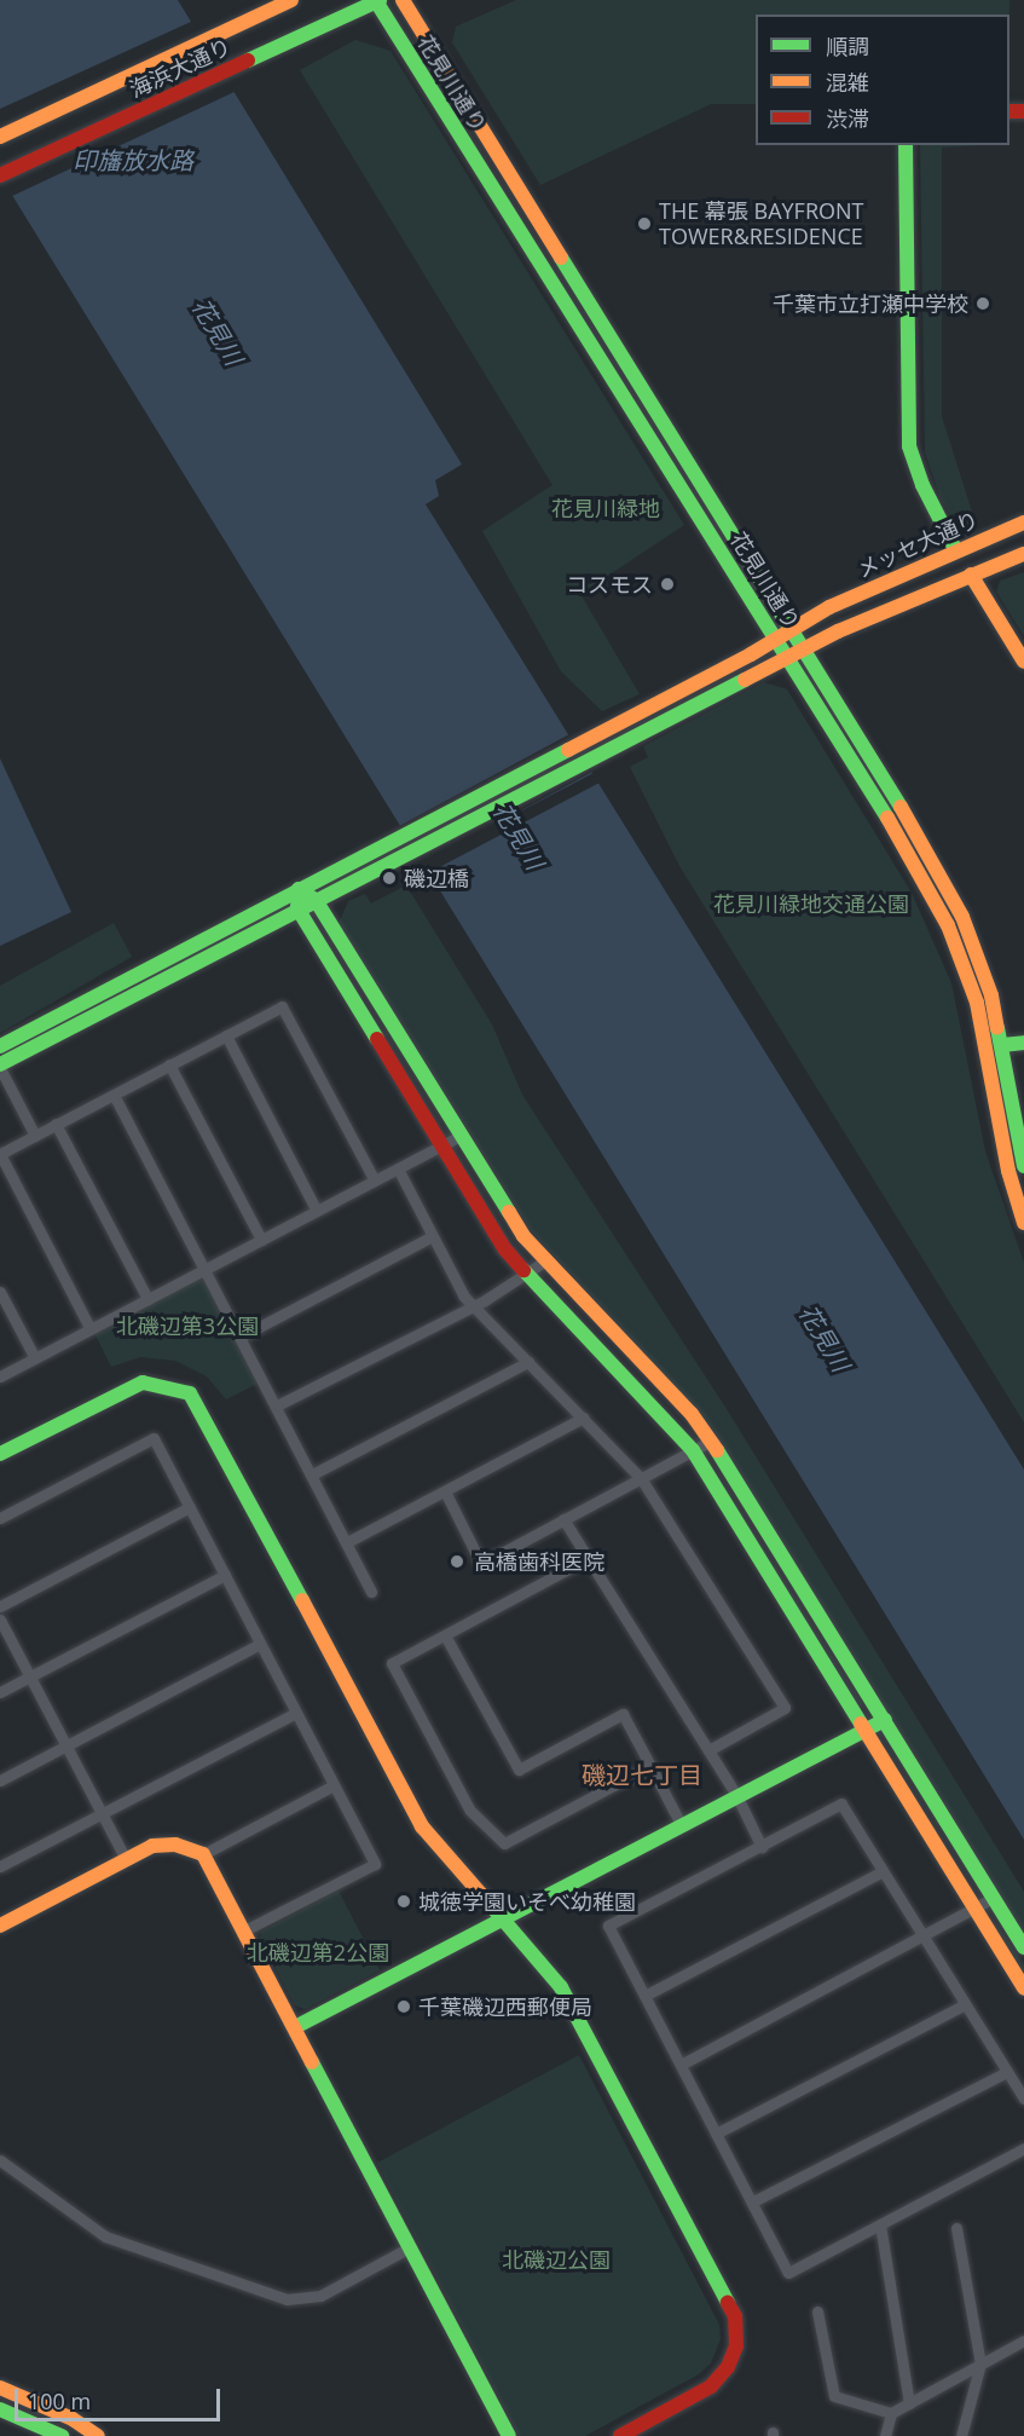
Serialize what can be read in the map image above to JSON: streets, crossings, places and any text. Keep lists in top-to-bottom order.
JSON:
{
  "streets": {
    "street": ["海浜大通り", "花見川通り", "メッセ大通り"]
  },
  "crossings": [
    ["海浜大通り", "花見川通り"],
    ["花見川通り", "メッセ大通り"]
  ],
  "districts": ["磯辺七丁目"],
  "water": ["印旛放水路", "花見川"],
  "parks": [
    "花見川緑地",
    "花見川緑地交通公園",
    "北磯辺第3公園",
    "北磯辺第2公園",
    "北磯辺公園"
  ],
  "places": [
    "THE 幕張 BAYFRONT TOWER&RESIDENCE",
    "千葉市立打瀬中学校",
    "コスモス",
    "磯辺橋",
    "高橋歯科医院",
    "城徳学園いそべ幼稚園",
    "千葉磯辺西郵便局"
  ],
  "legend": ["順調", "混雑", "渋滞"],
  "scale_bar": "100 m"
}
